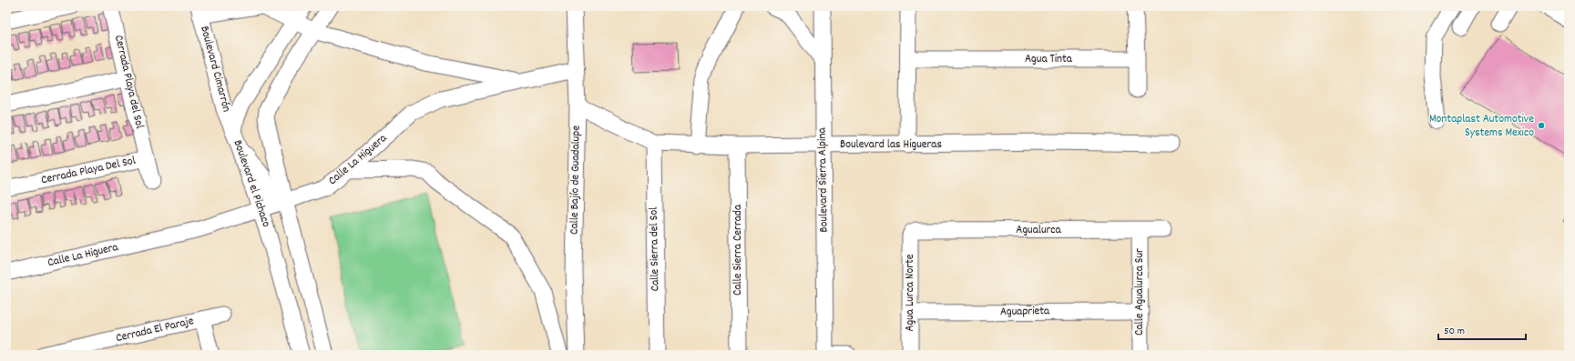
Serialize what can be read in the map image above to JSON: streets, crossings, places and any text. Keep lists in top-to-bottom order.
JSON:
{
  "streets": {
    "street": [
      "Agua Tinta",
      "Boulevard Cimarrón",
      "Cerrada Playa del Sol",
      "Boulevard las Higueras",
      "Calle La Higuera",
      "Cerrada Playa Del Sol",
      "Calle Bajío de Guadalupe",
      "Boulevard Sierra Alpina",
      "Boulevard el Pichaco",
      "Agualurca",
      "Calle Sierra del Sol",
      "Calle Sierra Cerrada",
      "Calle Agualurca Sur",
      "Agua Lurca Norte",
      "Aguaprieta",
      "Cerrada El Paraje"
    ]
  },
  "crossings": [
    ["Boulevard Cimarrón", "Boulevard el Pichaco"],
    ["Cerrada Playa del Sol", "Cerrada Playa Del Sol"],
    ["Boulevard las Higueras", "Calle Bajío de Guadalupe"],
    ["Boulevard las Higueras", "Boulevard Sierra Alpina"],
    ["Boulevard las Higueras", "Calle Sierra del Sol"],
    ["Boulevard las Higueras", "Calle Sierra Cerrada"],
    ["Calle La Higuera", "Calle Bajío de Guadalupe"],
    ["Calle La Higuera", "Boulevard el Pichaco"],
    ["Agualurca", "Calle Agualurca Sur"],
    ["Agualurca", "Agua Lurca Norte"],
    ["Calle Agualurca Sur", "Aguaprieta"],
    ["Agua Lurca Norte", "Aguaprieta"]
  ],
  "places": ["Montaplast Automotive Systems Mexico"],
  "scale_bar": "50 m"
}
